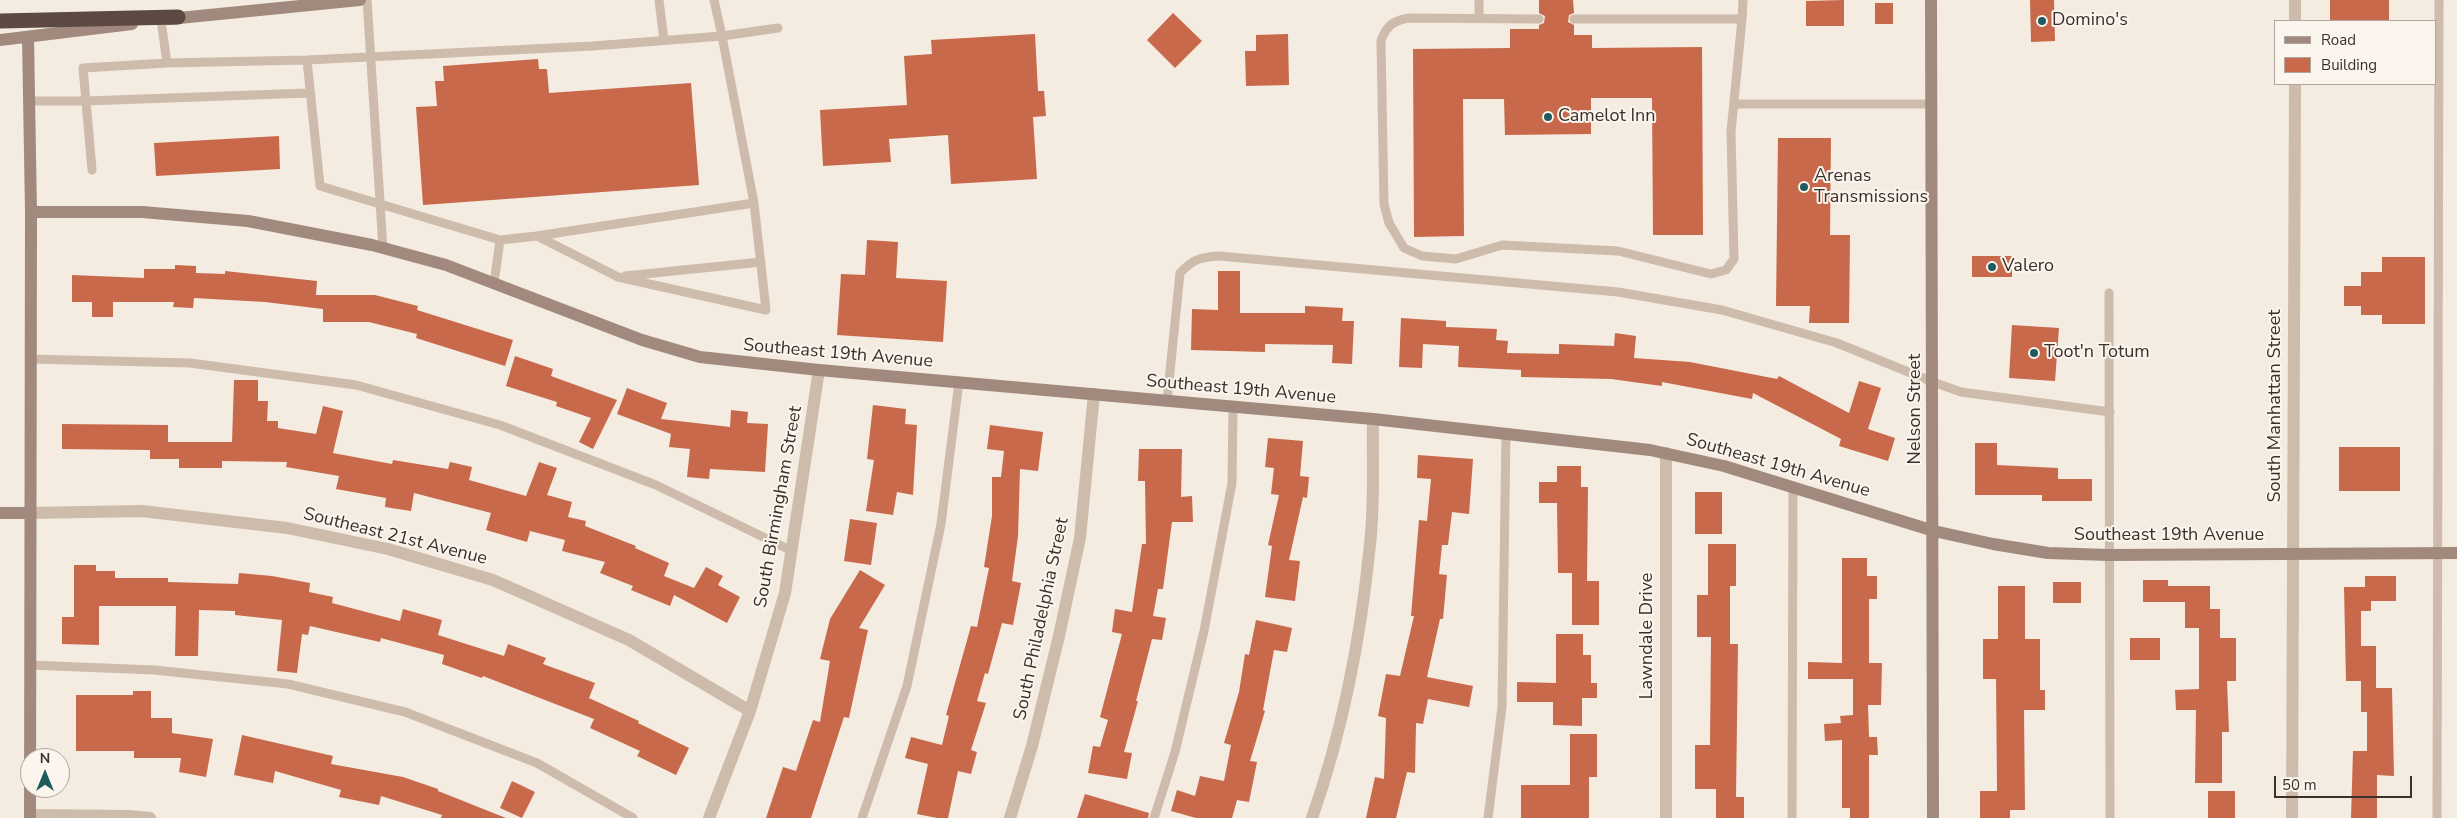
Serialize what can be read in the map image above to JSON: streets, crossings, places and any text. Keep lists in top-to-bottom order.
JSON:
{
  "streets": {
    "street": [
      "Southeast 19th Avenue",
      "South Manhattan Street",
      "Nelson Street",
      "South Birmingham Street",
      "Southeast 21st Avenue",
      "South Philadelphia Street",
      "Lawndale Drive"
    ]
  },
  "crossings": [
    ["Southeast 19th Avenue", "South Manhattan Street"],
    ["Southeast 19th Avenue", "Nelson Street"],
    ["Southeast 19th Avenue", "South Birmingham Street"],
    ["Southeast 19th Avenue", "South Philadelphia Street"],
    ["Southeast 19th Avenue", "Lawndale Drive"],
    ["South Birmingham Street", "Southeast 21st Avenue"]
  ],
  "places": [
    "Domino's",
    "Camelot Inn",
    "Arenas Transmissions",
    "Valero",
    "Toot'n Totum"
  ],
  "legend": ["Road", "Building"],
  "scale_bar": "50 m",
  "north": "top"
}
